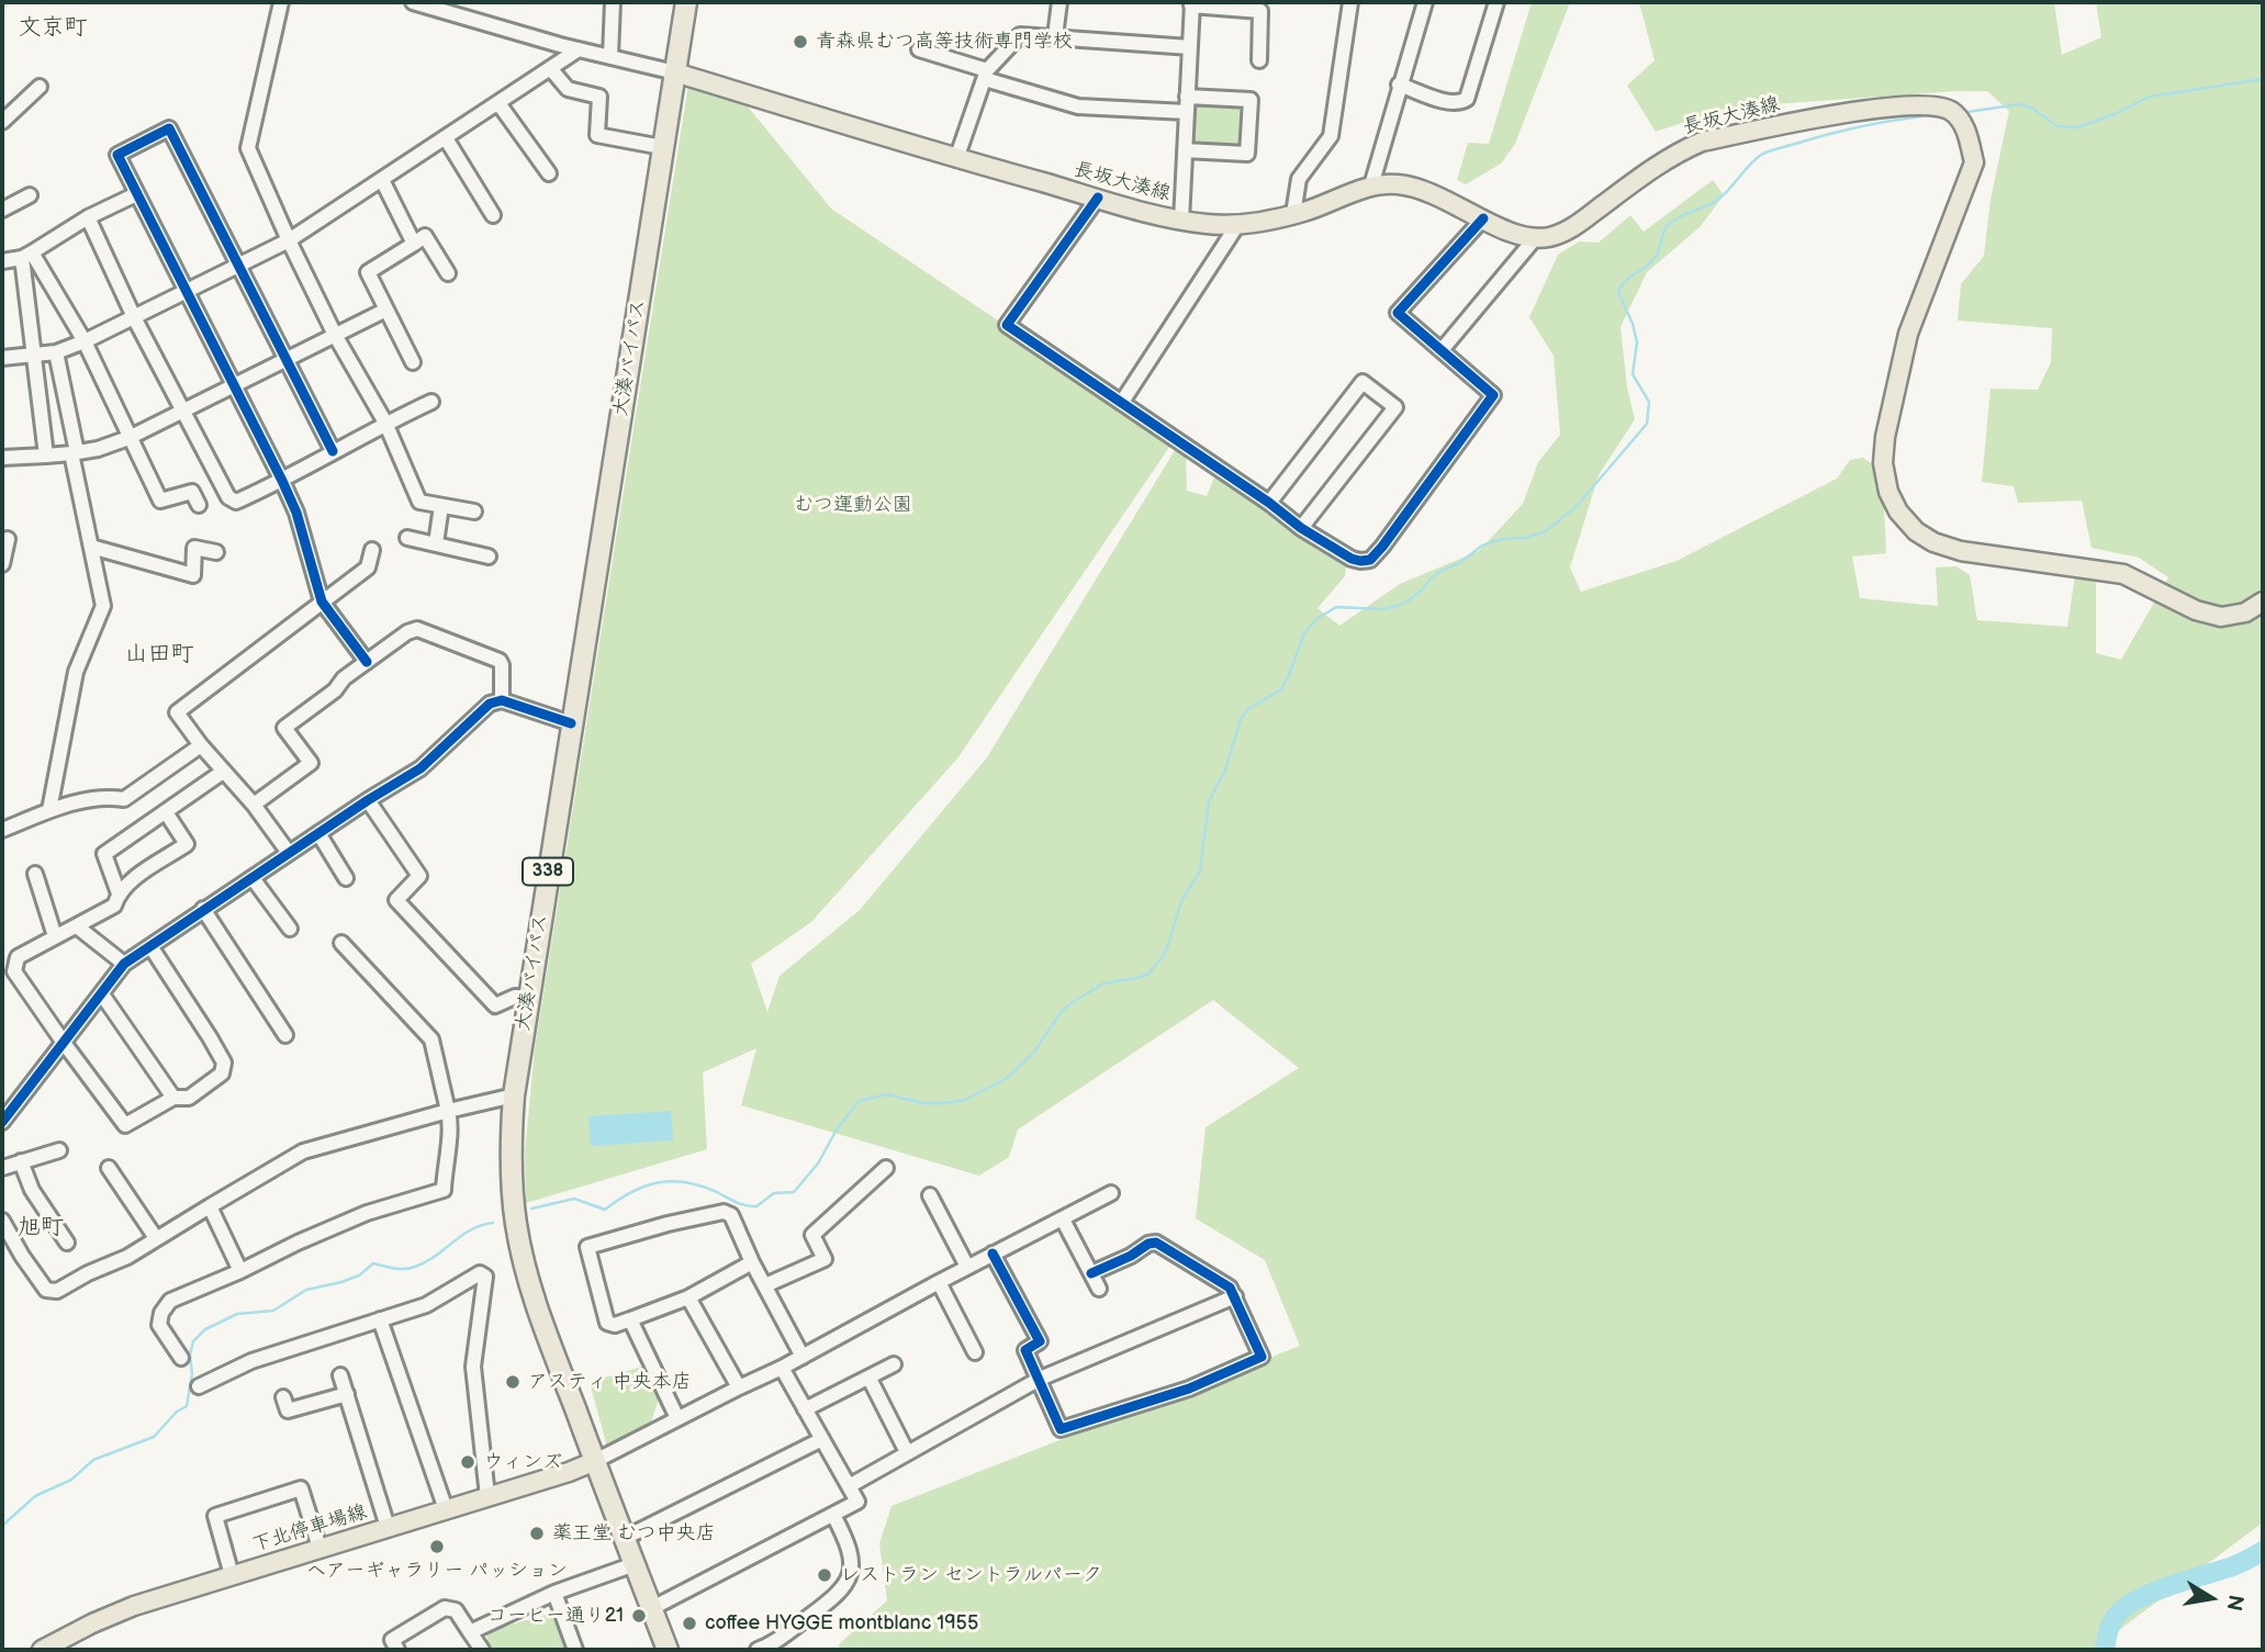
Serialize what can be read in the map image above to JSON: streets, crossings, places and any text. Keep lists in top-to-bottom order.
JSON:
{
  "streets": {
    "highway": ["大湊バイパス", "338"],
    "main road": ["長坂大湊線", "下北停車場線"]
  },
  "crossings": [
    ["長坂大湊線", "大湊バイパス"],
    ["大湊バイパス", "下北停車場線"]
  ],
  "districts": ["文京町", "山田町", "旭町"],
  "parks": ["むつ運動公園"],
  "places": [
    "青森県むつ高等技術専門学校",
    "アスティ 中央本店",
    "ウィンズ",
    "薬王堂 むつ中央店",
    "ヘアーギャラリー パッション",
    "レストラン セントラルパーク",
    "コーヒー通り21",
    "coffee HYGGE montblanc 1955"
  ],
  "north": "right"
}
